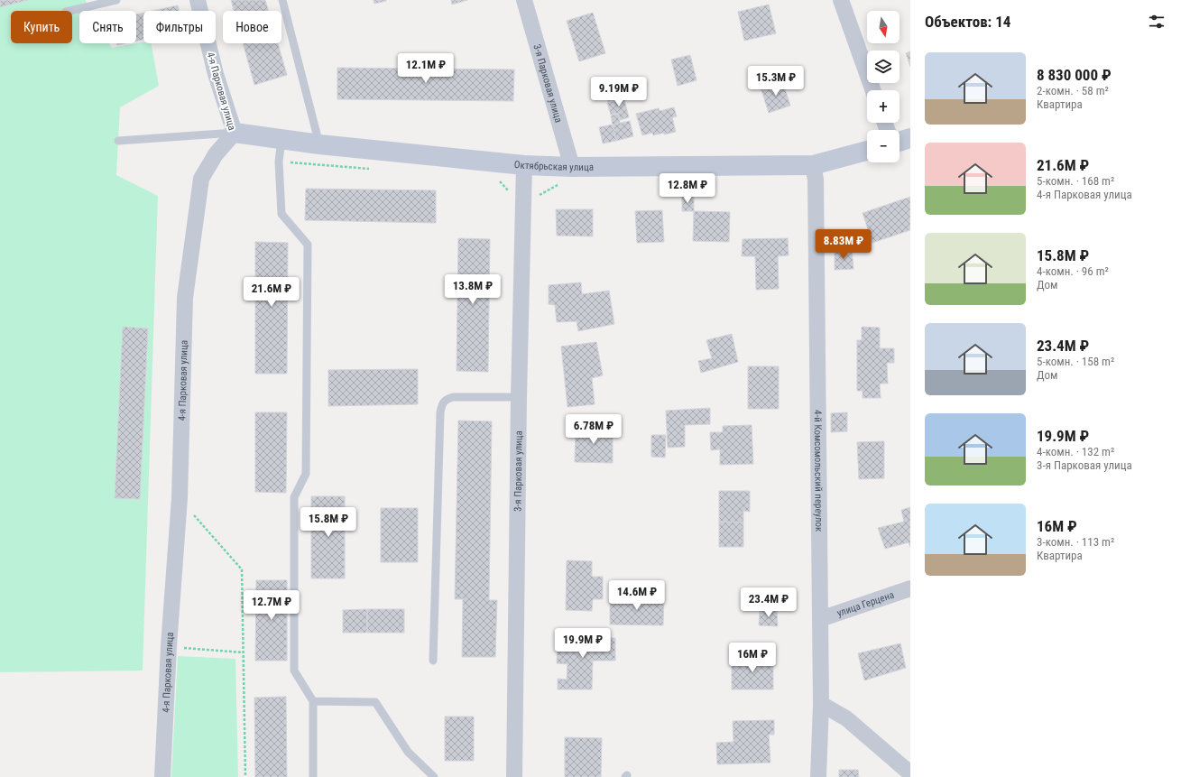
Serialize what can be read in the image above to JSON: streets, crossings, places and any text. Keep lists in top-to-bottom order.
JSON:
{
  "streets": {
    "street": [
      "3-я Парковая улица",
      "4-я Парковая улица",
      "Октябрьская улица",
      "4-й Комсомольский переулок",
      "улица Герцена"
    ]
  },
  "crossings": [
    ["3-я Парковая улица", "Октябрьская улица"],
    ["4-я Парковая улица", "Октябрьская улица"],
    ["Октябрьская улица", "4-й Комсомольский переулок"],
    ["4-й Комсомольский переулок", "улица Герцена"]
  ],
  "north": "bottom",
  "page": {
    "heading": "Объектов: 14",
    "map_buttons": ["+", "−"],
    "chip": [
      "Купить",
      "Снять",
      "Фильтры",
      "Новое"
    ],
    "list": [
      {
        "name": "8 830 000 ₽",
        "note": "2-комн. · 58 m² · Квартира"
      },
      {
        "name": "21.6M ₽",
        "note": "5-комн. · 168 m² · 4-я Парковая улица"
      },
      {
        "name": "15.8M ₽",
        "note": "4-комн. · 96 m² · Дом"
      },
      {
        "name": "23.4M ₽",
        "note": "5-комн. · 158 m² · Дом"
      },
      {
        "name": "19.9M ₽",
        "note": "4-комн. · 132 m² · 3-я Парковая улица"
      },
      {
        "name": "16M ₽",
        "note": "3-комн. · 113 m² · Квартира"
      }
    ],
    "price": [
      "12.1M ₽",
      "15.3M ₽",
      "9.19M ₽",
      "12.8M ₽",
      "8.83M ₽",
      "13.8M ₽",
      "21.6M ₽",
      "6.78M ₽",
      "15.8M ₽",
      "14.6M ₽",
      "23.4M ₽",
      "12.7M ₽",
      "19.9M ₽",
      "16M ₽"
    ]
  }
}
